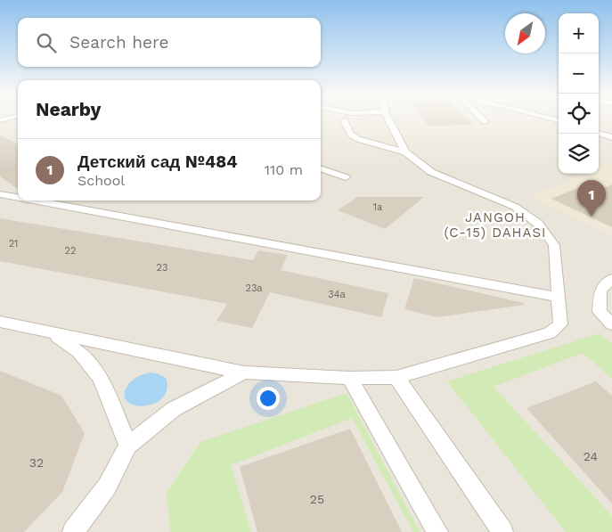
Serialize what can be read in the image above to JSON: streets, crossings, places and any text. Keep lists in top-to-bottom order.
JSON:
{
  "districts": ["JANGOH (C-15) DAHASI"],
  "house_numbers": [
    "1a",
    "21",
    "22",
    "23",
    "23а",
    "34а",
    "24",
    "32",
    "25"
  ],
  "north": "bottom left",
  "page": {
    "map_buttons": ["+", "−"],
    "search": "Search here",
    "heading": "Nearby",
    "list": [
      {
        "mark": "1",
        "name": "Детский сад №484",
        "note": "School",
        "value": "110 m"
      }
    ],
    "pins": "1"
  }
}
